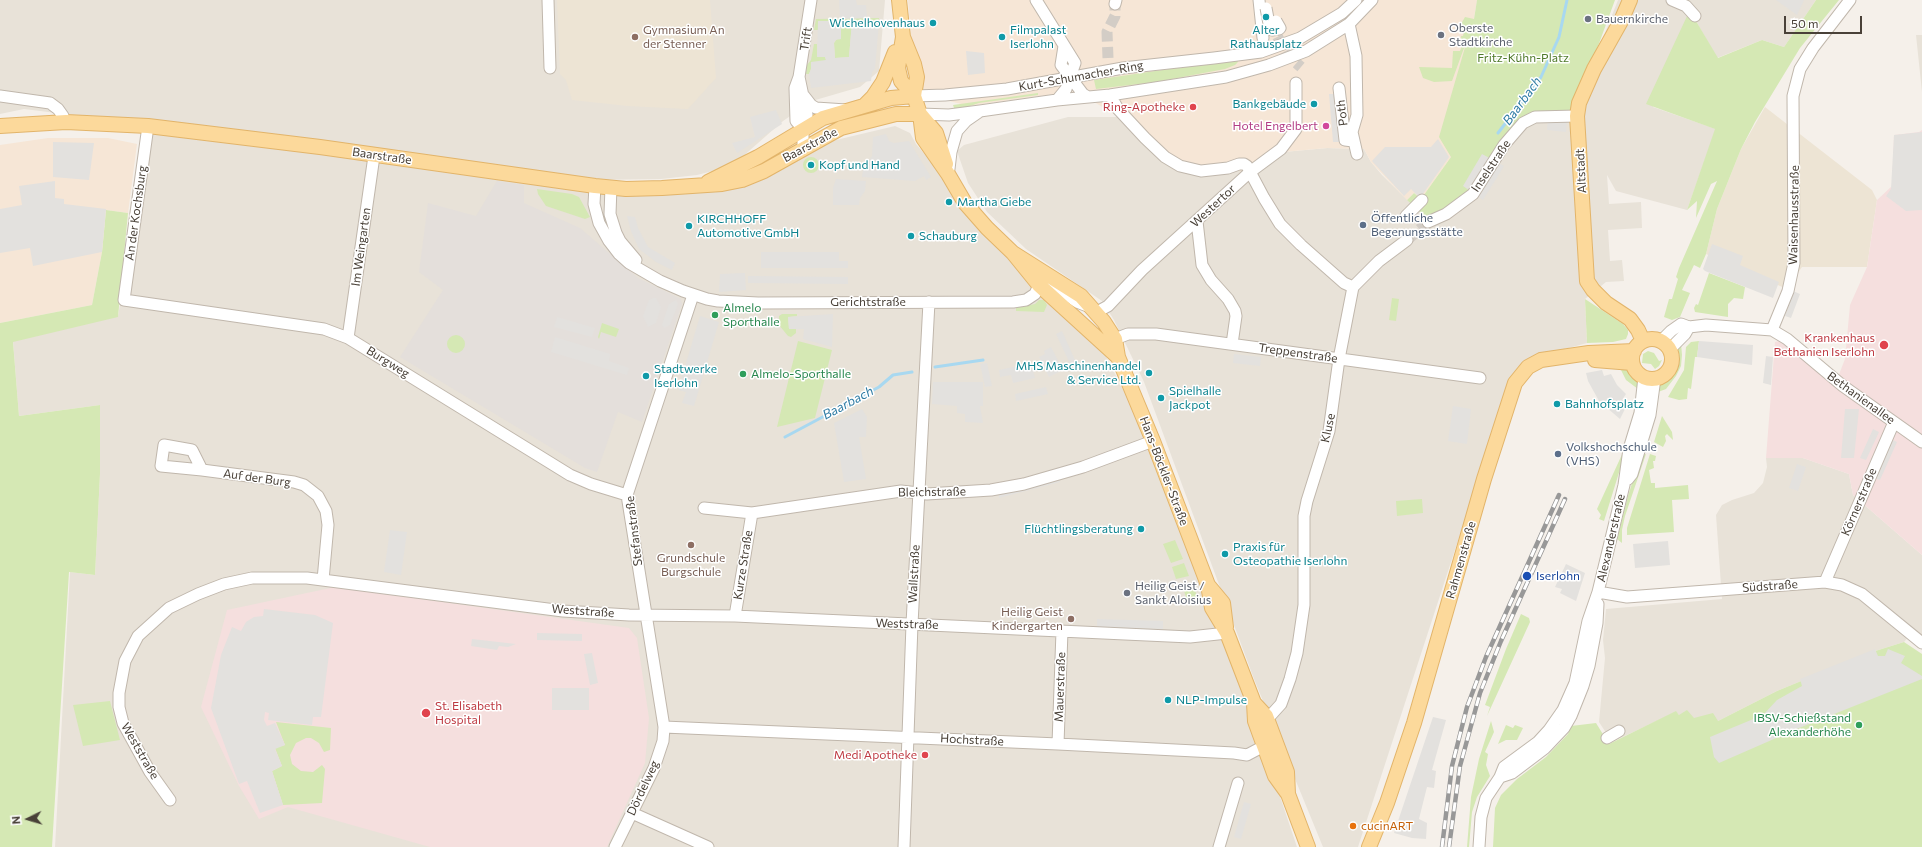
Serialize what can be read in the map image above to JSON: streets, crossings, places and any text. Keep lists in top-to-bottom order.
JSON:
{
  "streets": {
    "main road": [
      "Baarstraße",
      "Altstadt",
      "Hans-Böckler-Straße",
      "Rahmenstraße"
    ],
    "street": [
      "Trift",
      "Kurt-Schumacher-Ring",
      "Poth",
      "Inselstraße",
      "Westertor",
      "An der Kochsburg",
      "Waisenhausstraße",
      "Im Weingarten",
      "Gerichtstraße",
      "Treppenstraße",
      "Burgweg",
      "Bethanienallee",
      "Kluse",
      "Auf der Burg",
      "Bleichstraße",
      "Körnerstraße",
      "Stefanstraße",
      "Alexanderstraße",
      "Kurze Straße",
      "Wallstraße",
      "Südstraße",
      "Weststraße",
      "Mauerstraße",
      "Hochstraße",
      "Dördelweg"
    ]
  },
  "crossings": [
    ["Trift", "Baarstraße"],
    ["Kurt-Schumacher-Ring", "Baarstraße"],
    ["Kurt-Schumacher-Ring", "Hans-Böckler-Straße"],
    ["Baarstraße", "An der Kochsburg"],
    ["Baarstraße", "Im Weingarten"],
    ["Baarstraße", "Gerichtstraße"],
    ["Baarstraße", "Hans-Böckler-Straße"],
    ["Inselstraße", "Altstadt"],
    ["Altstadt", "Bethanienallee"],
    ["Altstadt", "Rahmenstraße"],
    ["Westertor", "Hans-Böckler-Straße"],
    ["An der Kochsburg", "Burgweg"],
    ["Waisenhausstraße", "Bethanienallee"],
    ["Im Weingarten", "Burgweg"],
    ["Gerichtstraße", "Hans-Böckler-Straße"],
    ["Gerichtstraße", "Stefanstraße"],
    ["Gerichtstraße", "Wallstraße"],
    ["Treppenstraße", "Kluse"],
    ["Treppenstraße", "Hans-Böckler-Straße"],
    ["Burgweg", "Stefanstraße"],
    ["Bethanienallee", "Körnerstraße"],
    ["Bethanienallee", "Rahmenstraße"],
    ["Kluse", "Hans-Böckler-Straße"],
    ["Hans-Böckler-Straße", "Bleichstraße"],
    ["Hans-Böckler-Straße", "Weststraße"],
    ["Hans-Böckler-Straße", "Hochstraße"],
    ["Auf der Burg", "Weststraße"],
    ["Bleichstraße", "Kurze Straße"],
    ["Bleichstraße", "Wallstraße"],
    ["Körnerstraße", "Südstraße"],
    ["Stefanstraße", "Weststraße"],
    ["Stefanstraße", "Hochstraße"],
    ["Stefanstraße", "Dördelweg"],
    ["Alexanderstraße", "Südstraße"],
    ["Kurze Straße", "Weststraße"],
    ["Wallstraße", "Weststraße"],
    ["Wallstraße", "Hochstraße"],
    ["Weststraße", "Mauerstraße"],
    ["Mauerstraße", "Hochstraße"],
    ["Hochstraße", "Dördelweg"]
  ],
  "water": ["Baarbach"],
  "parks": ["Fritz-Kühn-Platz"],
  "places": [
    "Alter Rathausplatz",
    "Bauernkirche",
    "Wichelhovenhaus",
    "Oberste Stadtkirche",
    "Gymnasium An der Stenner",
    "Filmpalast Iserlohn",
    "Bankgebäude",
    "Ring-Apotheke",
    "Hotel Engelbert",
    "Kopf und Hand",
    "Martha Giebe",
    "Öffentliche Begenungsstätte",
    "KIRCHHOFF Automotive GmbH",
    "Schauburg",
    "Almelo Sporthalle",
    "Krankenhaus Bethanien Iserlohn",
    "MHS Maschinenhandel & Service Ltd.",
    "Almelo-Sporthalle",
    "Stadtwerke Iserlohn",
    "Spielhalle Jackpot",
    "Bahnhofsplatz",
    "Volkshochschule (VHS)",
    "Flüchtlingsberatung",
    "Grundschule Burgschule",
    "Praxis für Osteopathie Iserlohn",
    "Iserlohn",
    "Heilig Geist / Sankt Aloisius",
    "Heilig Geist Kindergarten",
    "NLP-Impulse",
    "St. Elisabeth Hospital",
    "IBSV-Schießstand Alexanderhöhe",
    "Medi Apotheke",
    "cucinART"
  ],
  "scale_bar": "50 m",
  "north": "left"
}
